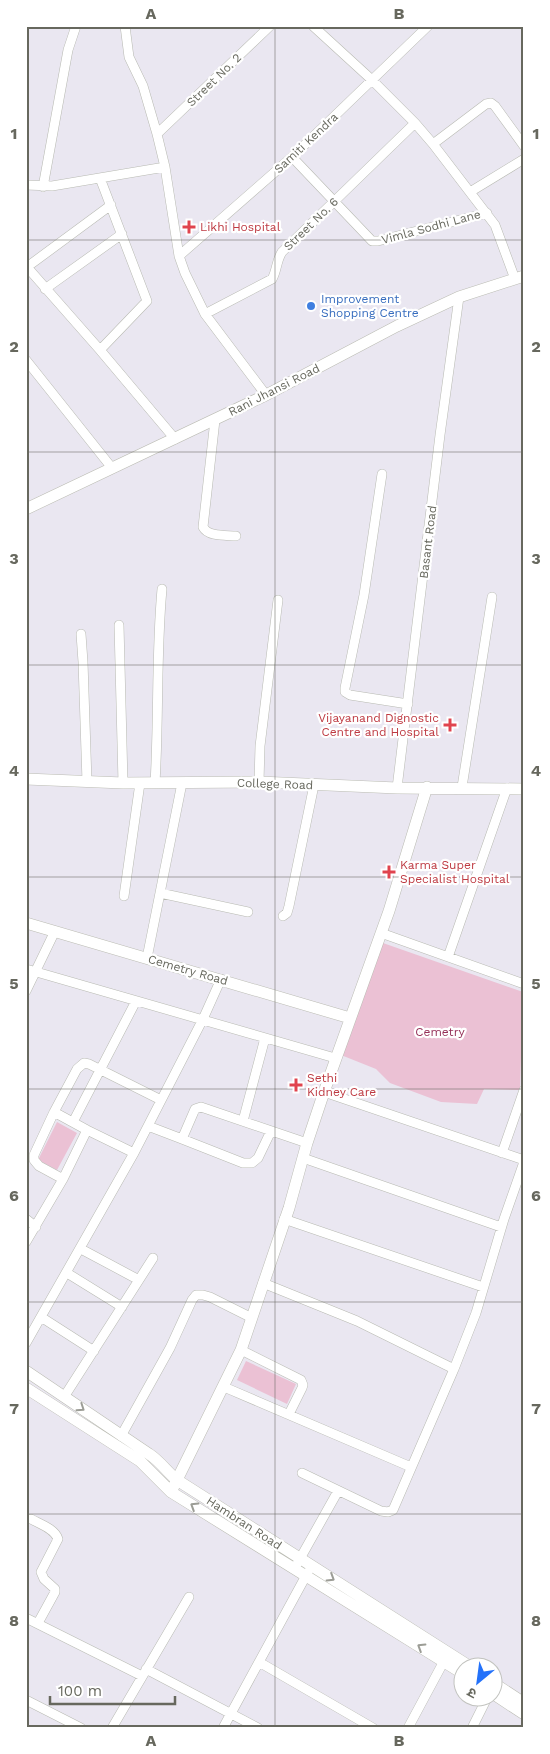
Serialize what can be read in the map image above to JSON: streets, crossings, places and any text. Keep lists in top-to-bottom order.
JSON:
{
  "streets": {
    "street": [
      "Street No. 2",
      "Samiti Kendra",
      "Street No. 6",
      "Vimla Sodhi Lane",
      "Rani Jhansi Road",
      "Basant Road",
      "College Road",
      "Cemetry Road",
      "Hambran Road"
    ]
  },
  "crossings": [
    ["Samiti Kendra", "Vimla Sodhi Lane"],
    ["Street No. 6", "Vimla Sodhi Lane"],
    ["Rani Jhansi Road", "Basant Road"],
    ["Basant Road", "College Road"]
  ],
  "parks": ["Cemetry"],
  "places": {
    "health": [
      "Likhi Hospital",
      "Vijayanand Dignostic Centre and Hospital",
      "Karma Super Specialist Hospital",
      "Sethi Kidney Care"
    ],
    "other": ["Improvement Shopping Centre"]
  },
  "scale_bar": "100 m",
  "north": "bottom left",
  "grid": {
    "columns": ["A", "B"],
    "rows": [
      "1",
      "2",
      "3",
      "4",
      "5",
      "6",
      "7",
      "8"
    ]
  }
}
